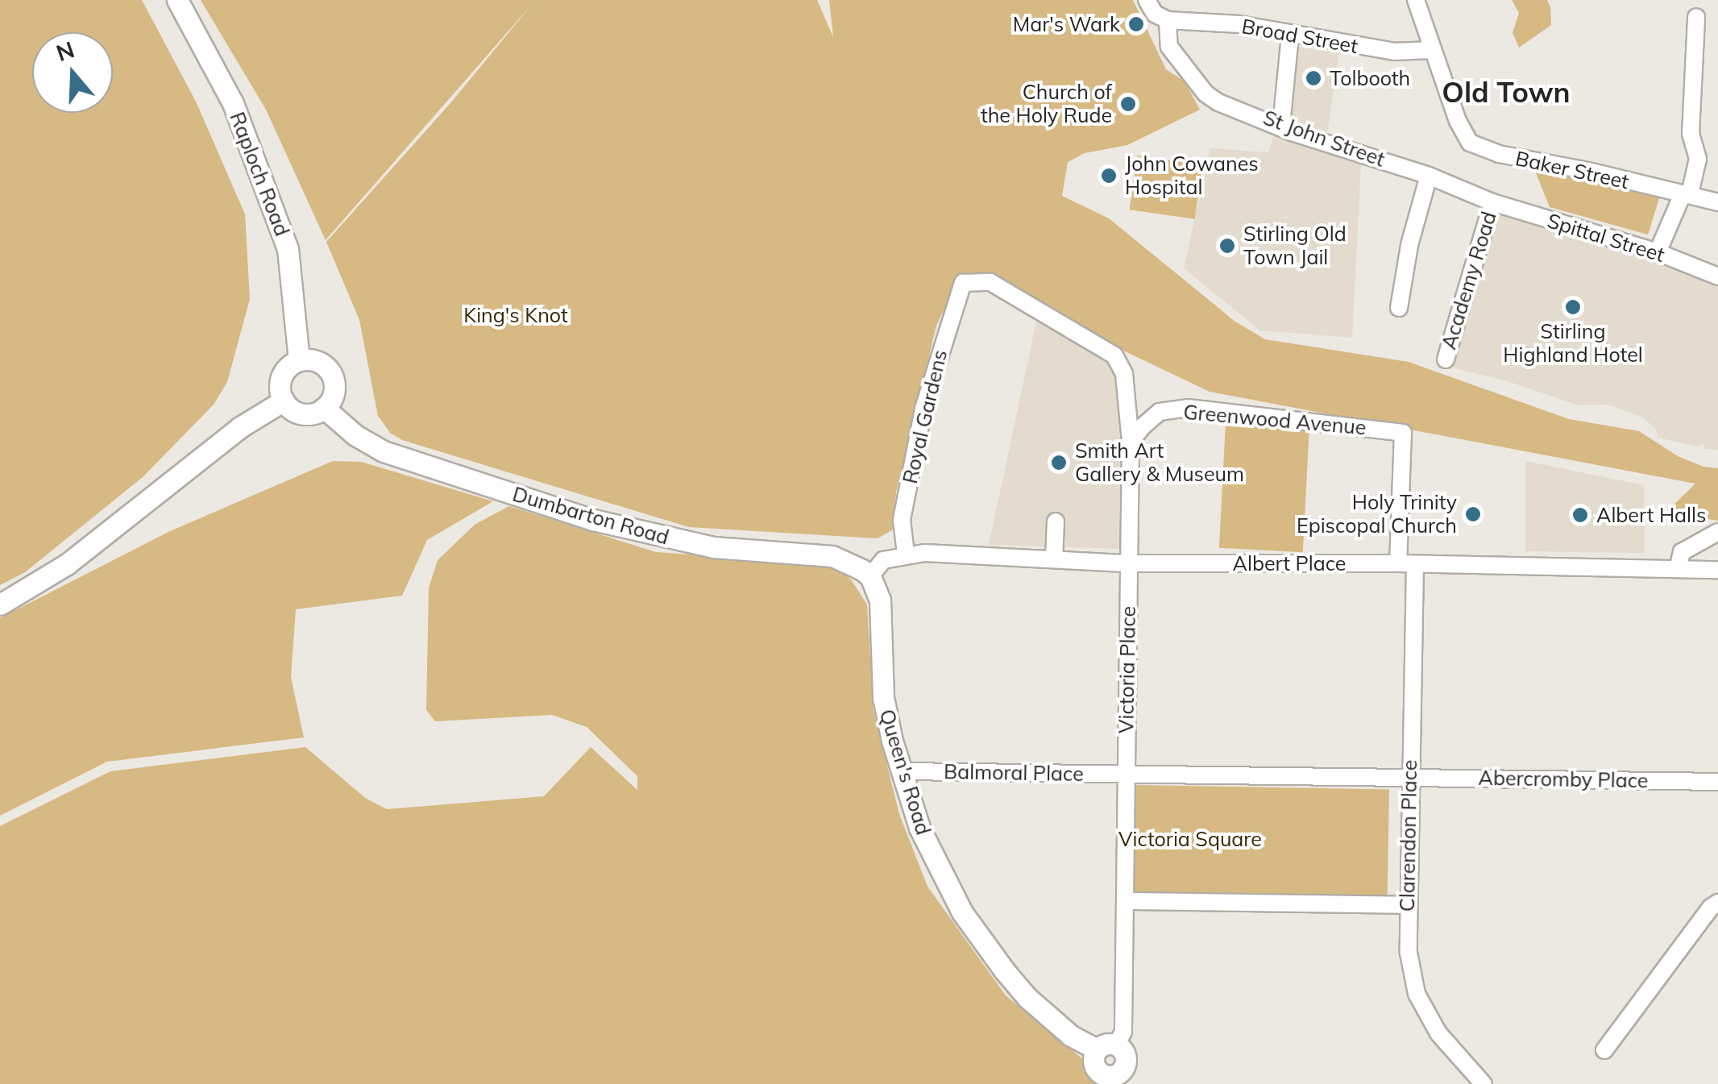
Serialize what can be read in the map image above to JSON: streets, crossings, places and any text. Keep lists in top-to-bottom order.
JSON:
{
  "streets": {
    "main road": ["Raploch Road", "Dumbarton Road", "Queen's Road"],
    "street": [
      "Broad Street",
      "St John Street",
      "Baker Street",
      "Spittal Street",
      "Academy Road",
      "Royal Gardens",
      "Greenwood Avenue",
      "Albert Place",
      "Victoria Place",
      "Balmoral Place",
      "Abercromby Place",
      "Clarendon Place"
    ]
  },
  "crossings": [
    ["Broad Street", "St John Street"],
    ["Broad Street", "Baker Street"],
    ["St John Street", "Spittal Street"],
    ["St John Street", "Academy Road"],
    ["Raploch Road", "Dumbarton Road"],
    ["Spittal Street", "Academy Road"],
    ["Royal Gardens", "Greenwood Avenue"],
    ["Royal Gardens", "Albert Place"],
    ["Royal Gardens", "Victoria Place"],
    ["Greenwood Avenue", "Victoria Place"],
    ["Greenwood Avenue", "Clarendon Place"],
    ["Dumbarton Road", "Queen's Road"],
    ["Albert Place", "Victoria Place"],
    ["Albert Place", "Clarendon Place"],
    ["Victoria Place", "Balmoral Place"],
    ["Queen's Road", "Balmoral Place"],
    ["Abercromby Place", "Clarendon Place"]
  ],
  "districts": ["Old Town"],
  "parks": ["King's Knot", "Victoria Square"],
  "places": [
    "Mar's Wark",
    "Tolbooth",
    "Church of the Holy Rude",
    "John Cowanes Hospital",
    "Stirling Old Town Jail",
    "Stirling Highland Hotel",
    "Smith Art Gallery & Museum",
    "Holy Trinity Episcopal Church",
    "Albert Halls"
  ],
  "north": "top"
}
